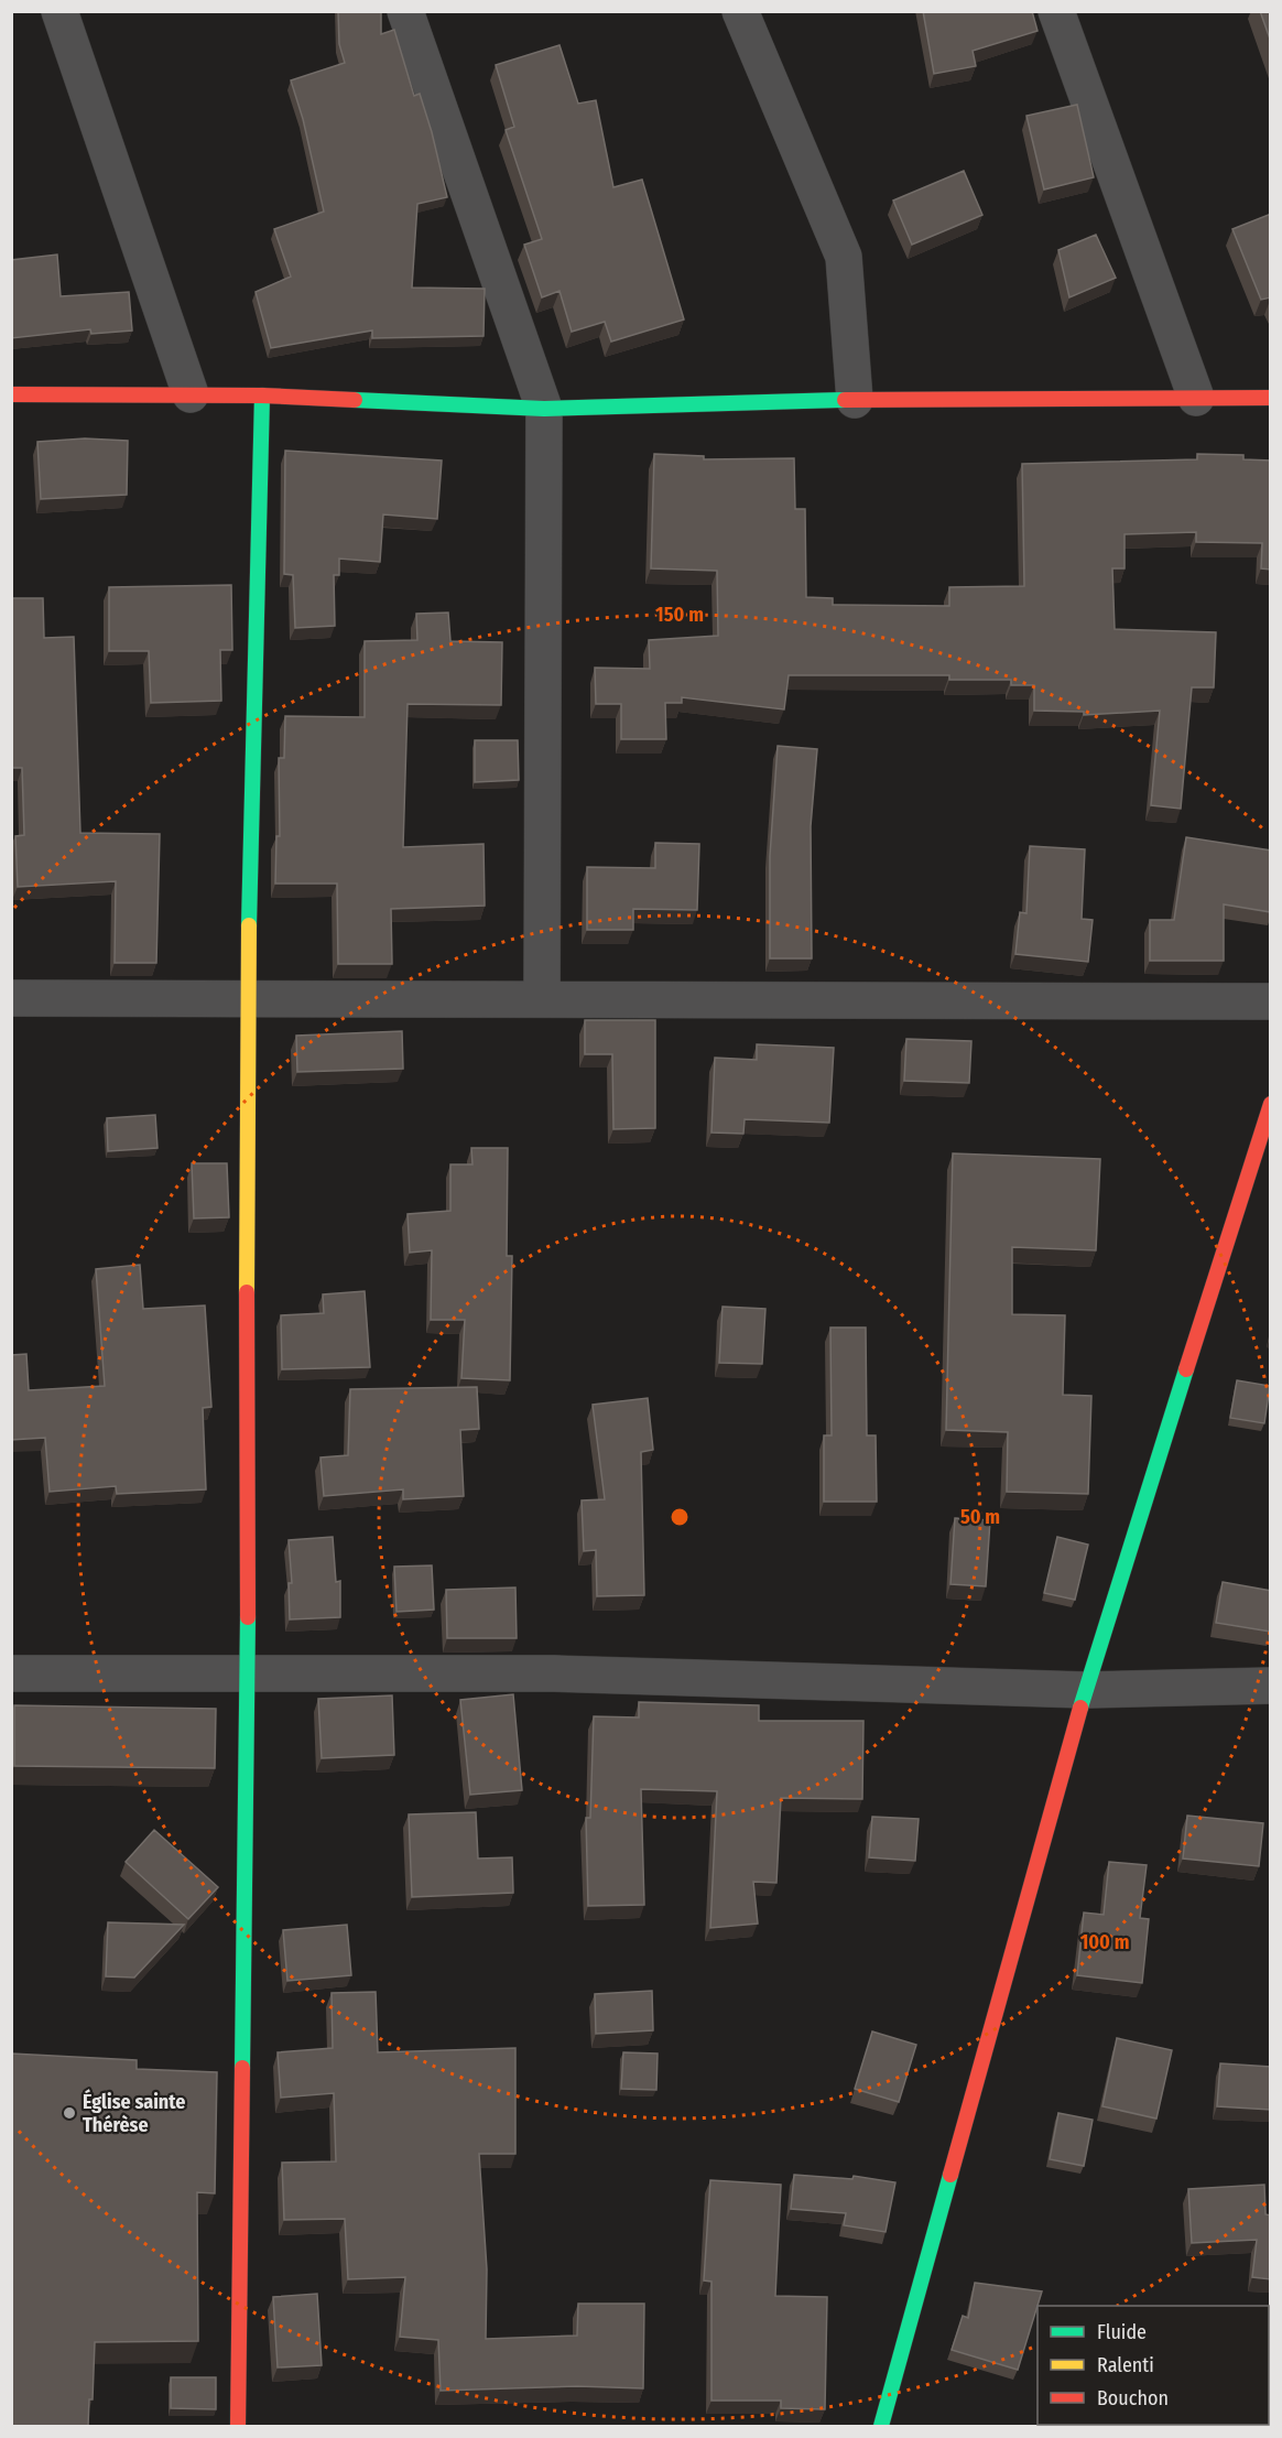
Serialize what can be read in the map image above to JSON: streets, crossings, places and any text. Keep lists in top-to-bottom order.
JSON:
{
  "places": ["Église sainte Thérèse"],
  "legend": ["Fluide", "Ralenti", "Bouchon"],
  "rings": ["150 m", "50 m", "100 m"]
}
